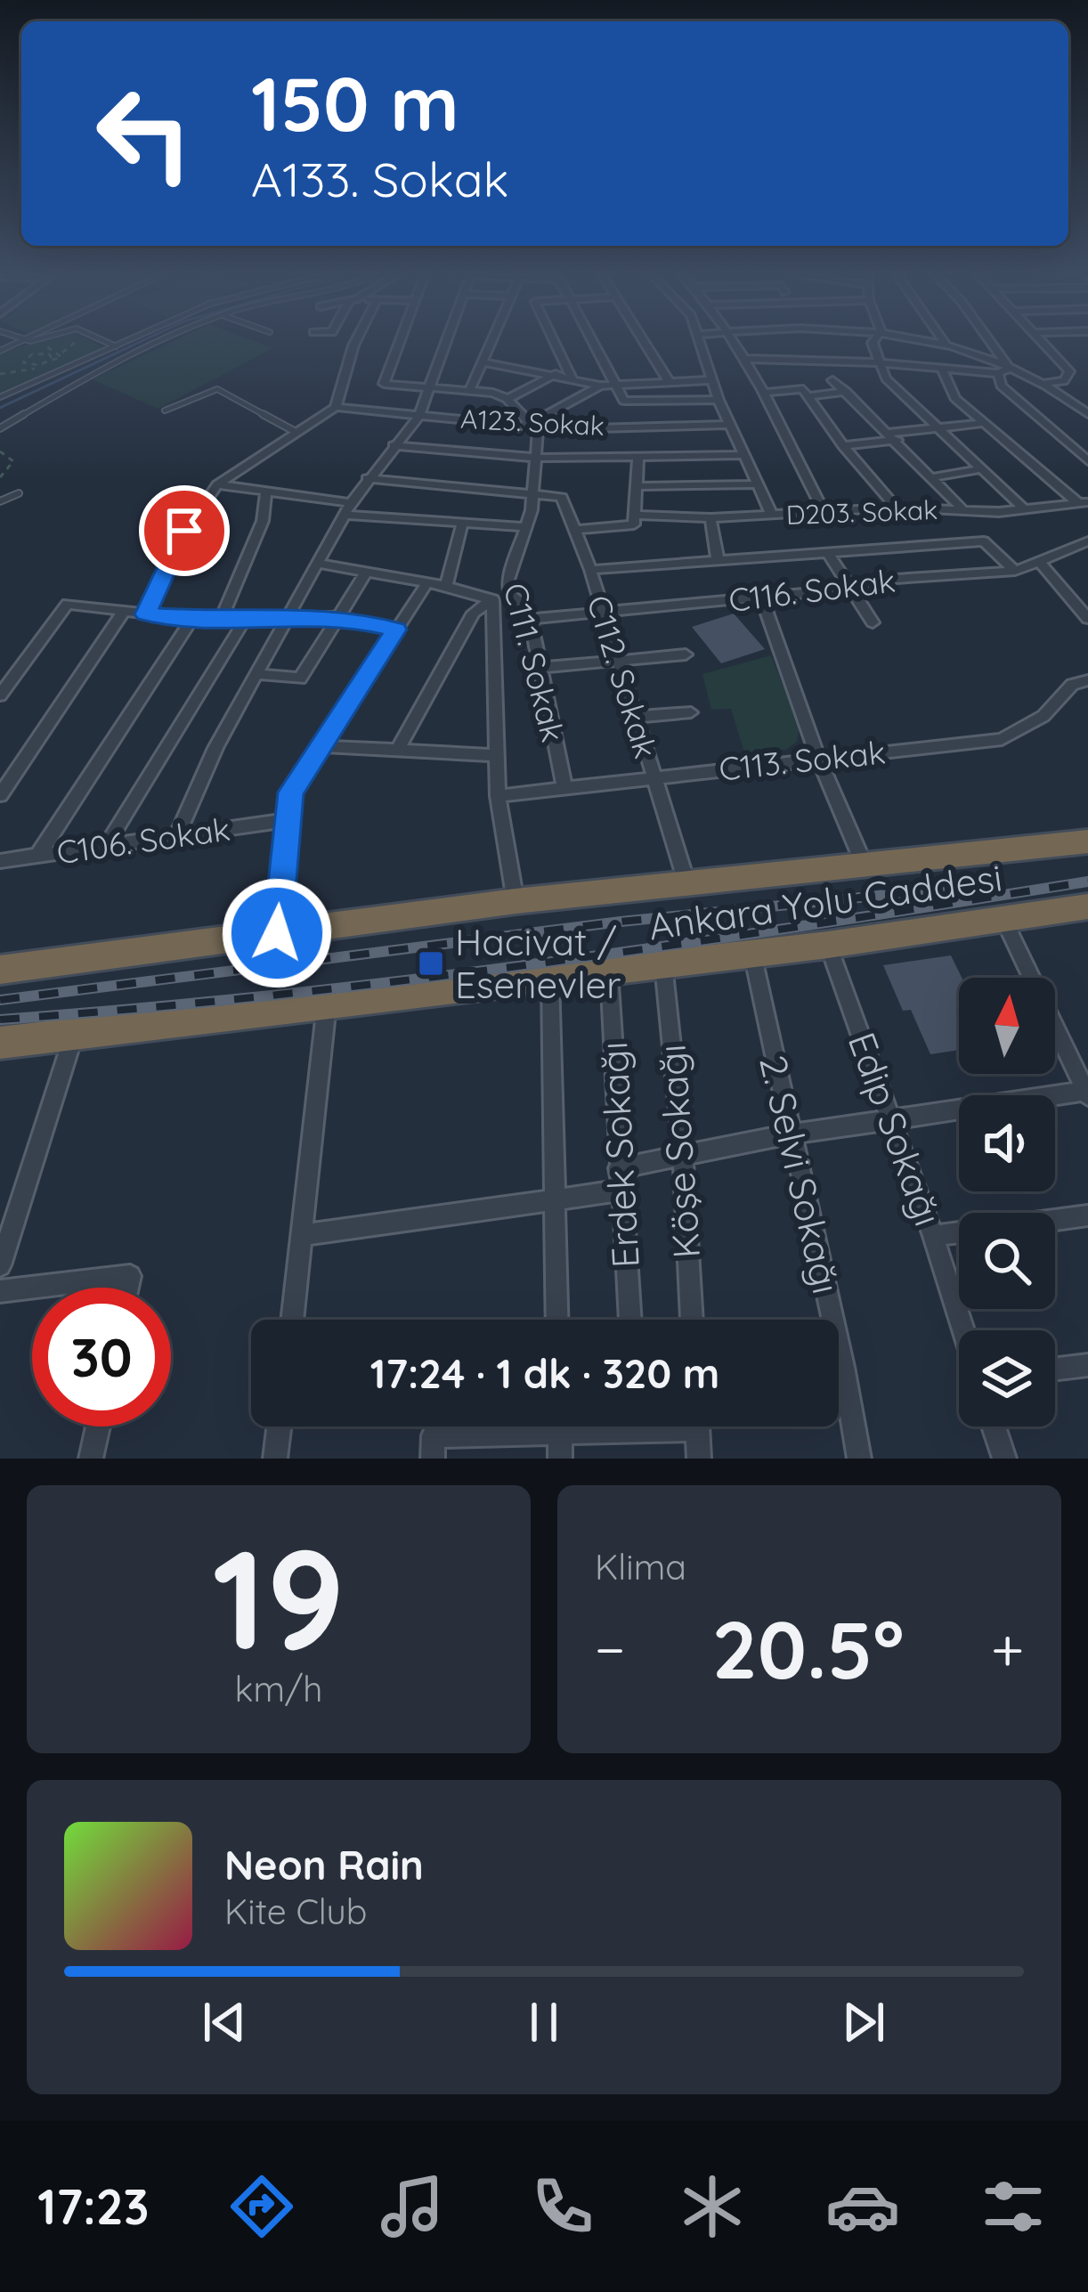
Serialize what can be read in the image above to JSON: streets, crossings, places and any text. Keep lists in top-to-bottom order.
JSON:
{
  "streets": {
    "highway": ["Ankara Yolu Caddesi"],
    "street": [
      "A123. Sokak",
      "D203. Sokak",
      "C116. Sokak",
      "C111. Sokak",
      "C112. Sokak",
      "C113. Sokak",
      "C106. Sokak",
      "Edip Sokağı",
      "Köşe Sokağı",
      "Erdek Sokağı",
      "2. Selvi Sokağı"
    ]
  },
  "crossings": [
    ["A123. Sokak", "C111. Sokak"],
    ["C116. Sokak", "C111. Sokak"],
    ["C116. Sokak", "C112. Sokak"],
    ["C111. Sokak", "C112. Sokak"],
    ["C111. Sokak", "C113. Sokak"],
    ["C112. Sokak", "C113. Sokak"],
    ["C112. Sokak", "Ankara Yolu Caddesi"],
    ["Ankara Yolu Caddesi", "Edip Sokağı"],
    ["Ankara Yolu Caddesi", "Köşe Sokağı"],
    ["Ankara Yolu Caddesi", "Erdek Sokağı"],
    ["Ankara Yolu Caddesi", "2. Selvi Sokağı"]
  ],
  "places": {
    "transit": ["Hacivat / Esenevler"]
  },
  "north": "top",
  "page": {
    "turn": ["150 m", "A133. Sokak"],
    "limit": "30",
    "trip": "17:24 · 1 dk · 320 m",
    "tile": [
      ["19", "km/h"],
      "Klima"
    ],
    "heat": ["−", "20.5°", "+"],
    "song": ["Neon Rain", "Kite Club"],
    "tabs": "17:23"
  }
}
